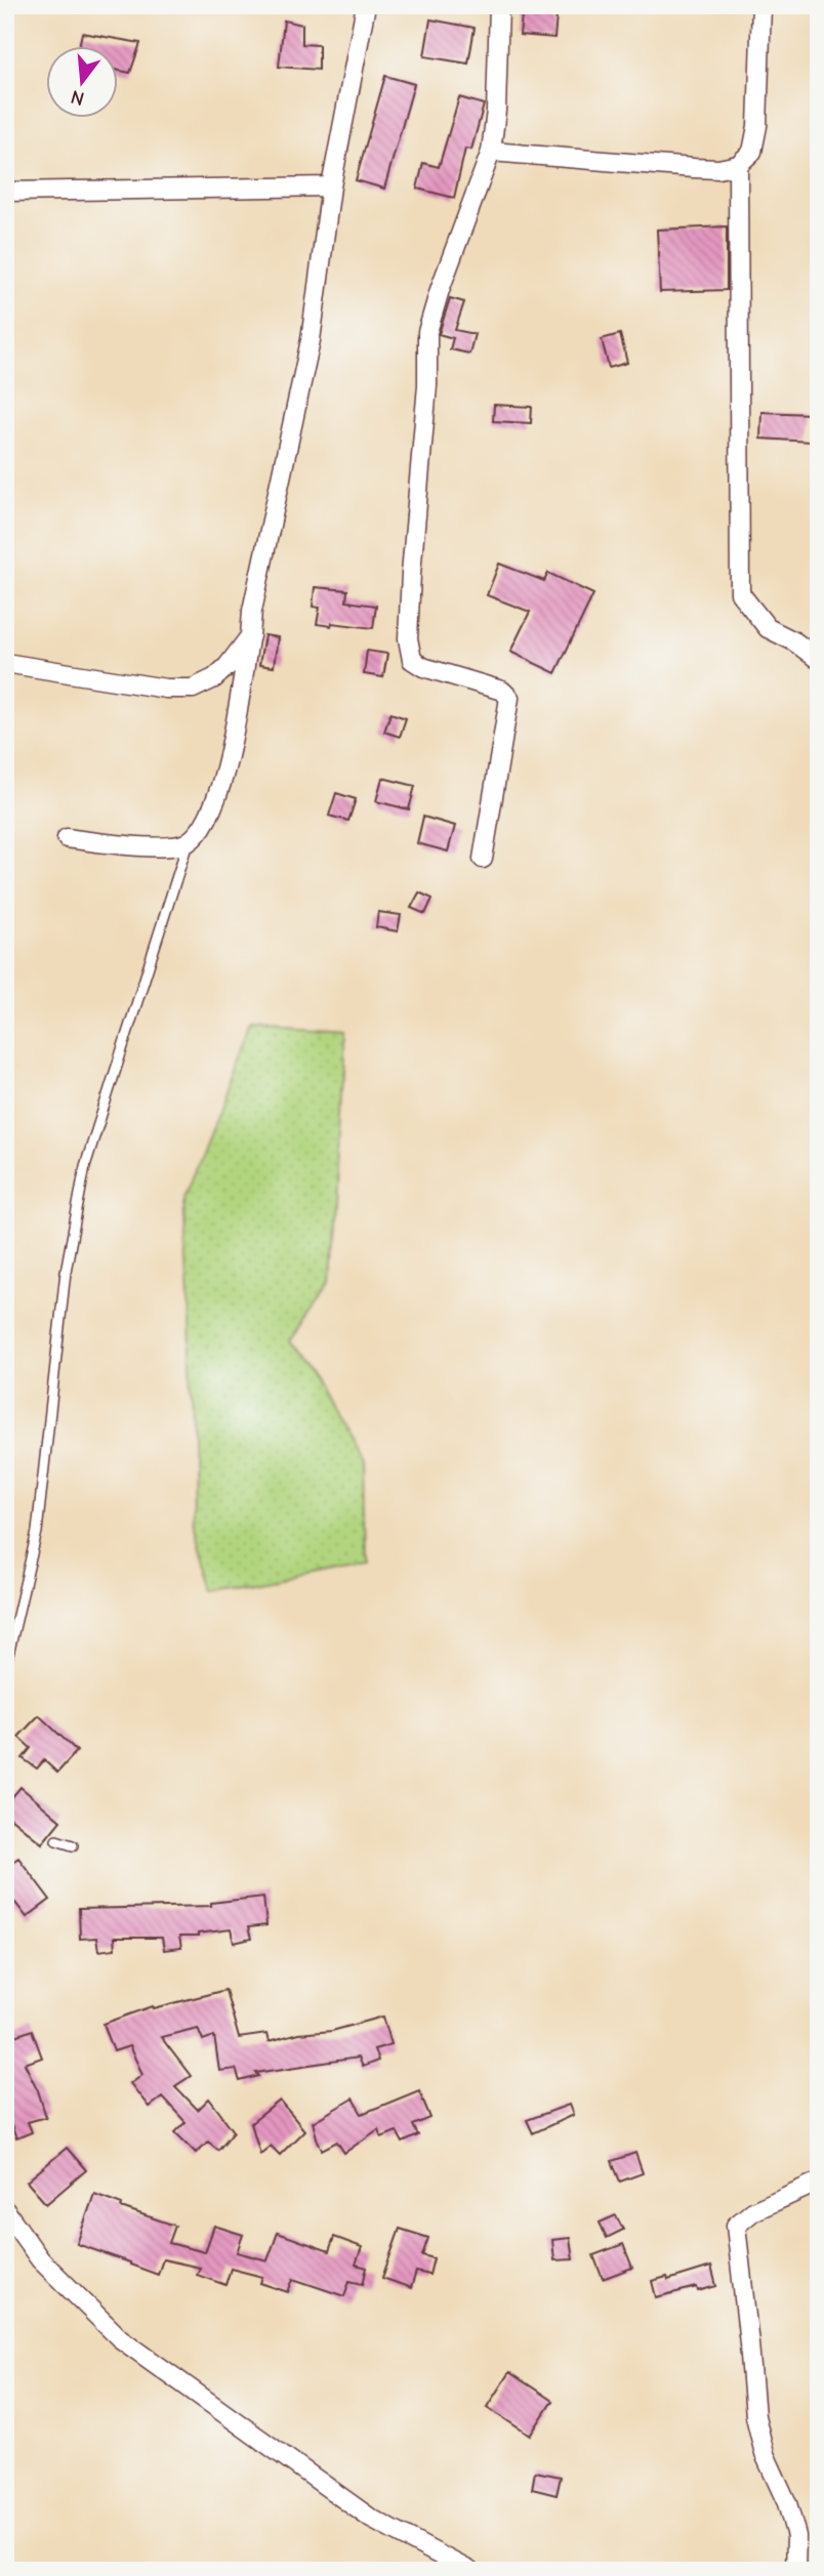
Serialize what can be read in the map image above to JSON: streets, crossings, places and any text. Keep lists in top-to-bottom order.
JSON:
{
  "north": "bottom"
}
